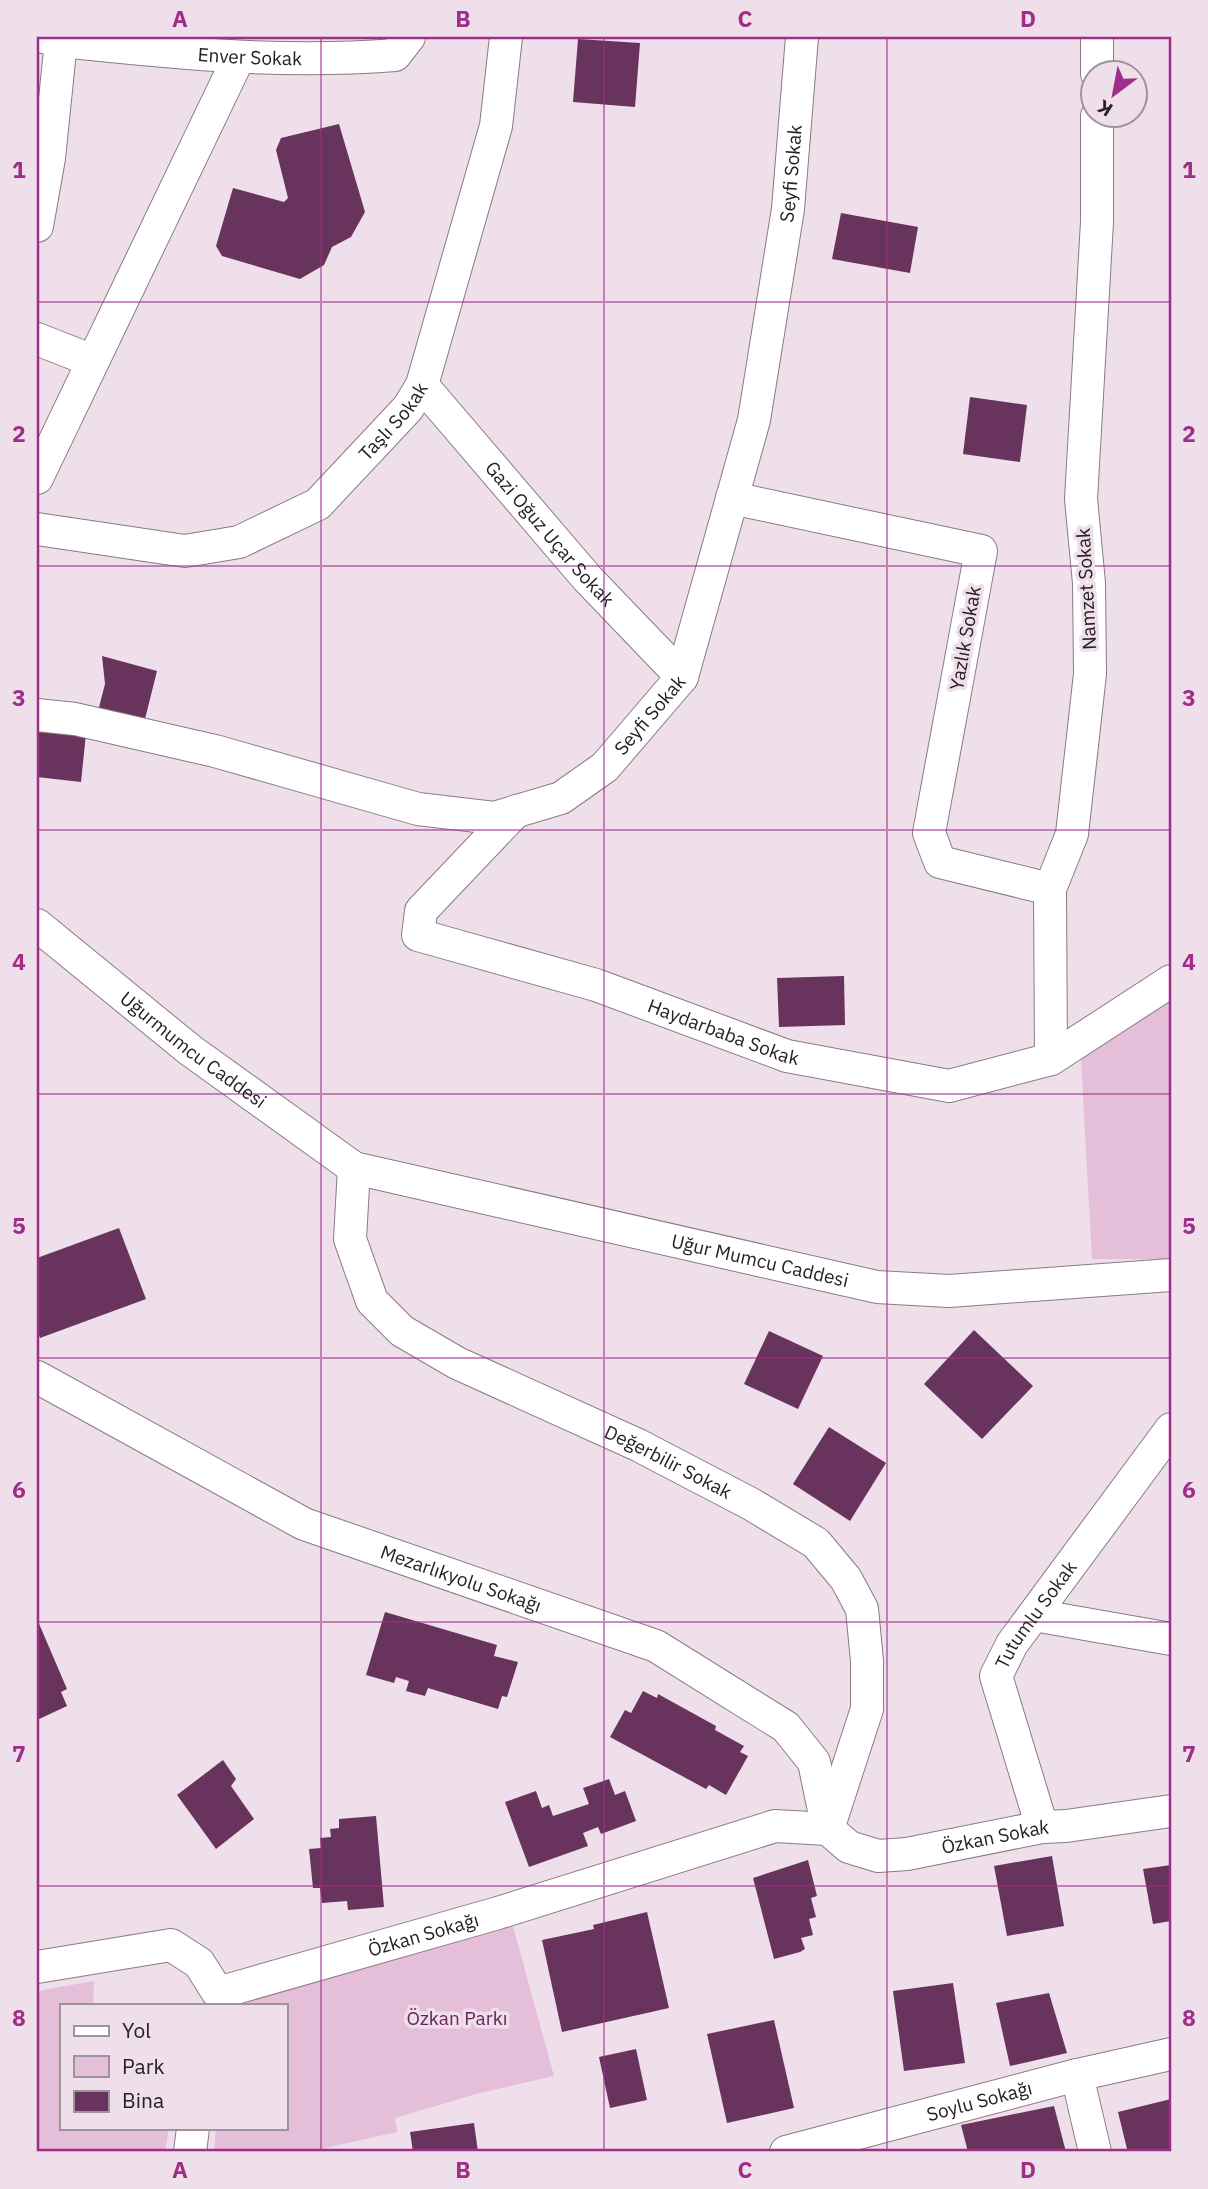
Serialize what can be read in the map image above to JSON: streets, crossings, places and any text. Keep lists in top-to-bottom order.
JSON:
{
  "streets": {
    "street": [
      "Enver Sokak",
      "Seyfi Sokak",
      "Taşlı Sokak",
      "Gazi Oğuz Uçar Sokak",
      "Namzet Sokak",
      "Yazlık Sokak",
      "Haydarbaba Sokak",
      "Uğurmumcu Caddesi",
      "Uğur Mumcu Caddesi",
      "Değerbilir Sokak",
      "Mezarlıkyolu Sokağı",
      "Tutumlu Sokak",
      "Özkan Sokak",
      "Özkan Sokağı",
      "Soylu Sokağı"
    ]
  },
  "crossings": [
    ["Seyfi Sokak", "Gazi Oğuz Uçar Sokak"],
    ["Seyfi Sokak", "Yazlık Sokak"],
    ["Seyfi Sokak", "Haydarbaba Sokak"],
    ["Taşlı Sokak", "Gazi Oğuz Uçar Sokak"],
    ["Namzet Sokak", "Yazlık Sokak"],
    ["Namzet Sokak", "Haydarbaba Sokak"],
    ["Uğurmumcu Caddesi", "Uğur Mumcu Caddesi"],
    ["Uğurmumcu Caddesi", "Değerbilir Sokak"],
    ["Uğur Mumcu Caddesi", "Değerbilir Sokak"],
    ["Değerbilir Sokak", "Mezarlıkyolu Sokağı"],
    ["Değerbilir Sokak", "Özkan Sokak"],
    ["Değerbilir Sokak", "Özkan Sokağı"],
    ["Mezarlıkyolu Sokağı", "Özkan Sokak"],
    ["Mezarlıkyolu Sokağı", "Özkan Sokağı"],
    ["Tutumlu Sokak", "Özkan Sokak"],
    ["Özkan Sokak", "Özkan Sokağı"]
  ],
  "parks": ["Özkan Parkı"],
  "legend": ["Yol", "Park", "Bina"],
  "north": "bottom left",
  "grid": {
    "columns": [
      "A",
      "B",
      "C",
      "D"
    ],
    "rows": [
      "1",
      "2",
      "3",
      "4",
      "5",
      "6",
      "7",
      "8"
    ]
  }
}
